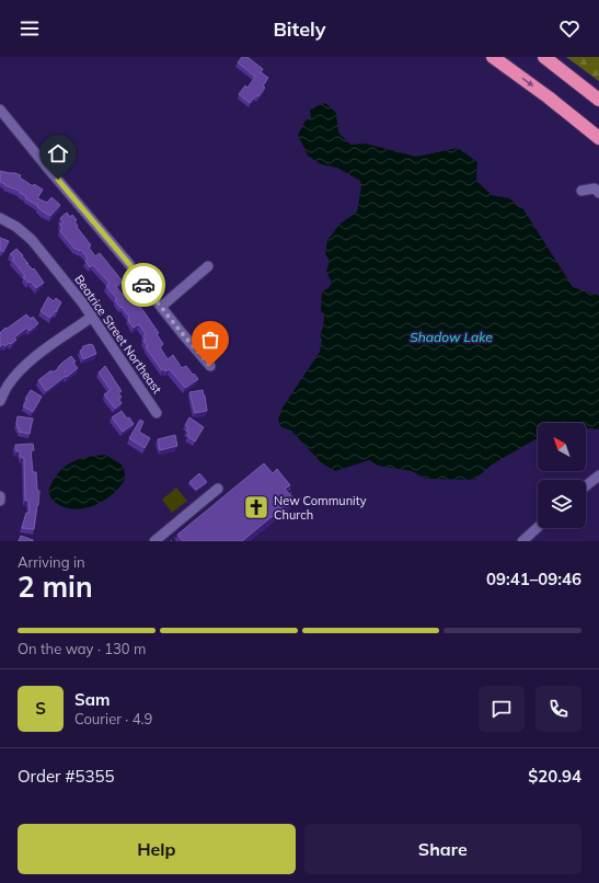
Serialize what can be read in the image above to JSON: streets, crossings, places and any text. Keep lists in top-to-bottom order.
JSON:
{
  "streets": {
    "street": ["Beatrice Street Northeast"]
  },
  "water": ["Shadow Lake"],
  "places": {
    "church": ["New Community Church"]
  },
  "north": "top left",
  "page": {
    "header": "Bitely",
    "heading": ["2 min", "Arriving in", "09:41–09:46"],
    "panel": [
      "Sam",
      "Courier · 4.9",
      "Order #5355",
      "$20.94"
    ],
    "bar": "On the way · 130 m",
    "round": "S",
    "buttons": ["Help", "Share"]
  }
}
